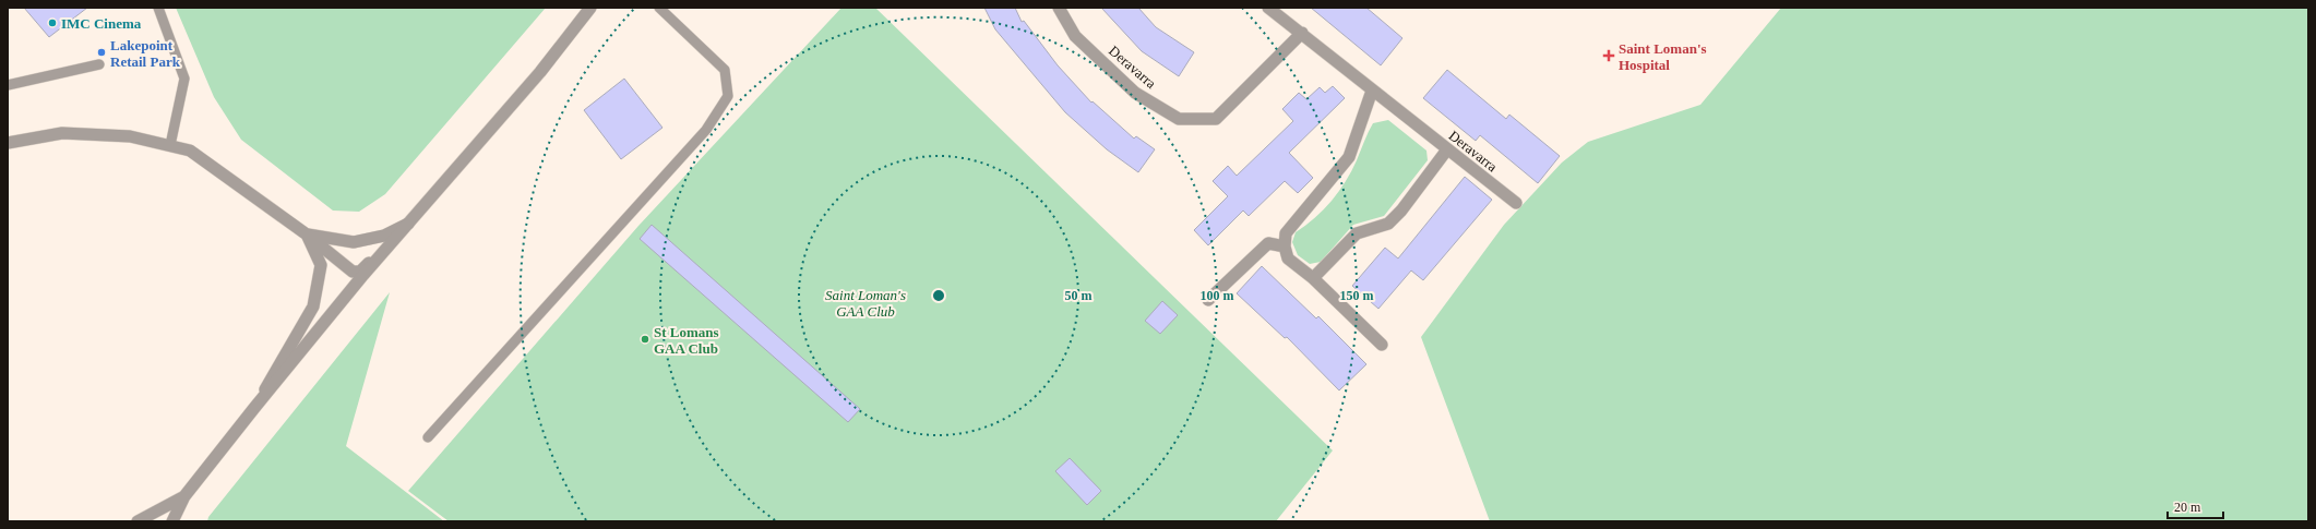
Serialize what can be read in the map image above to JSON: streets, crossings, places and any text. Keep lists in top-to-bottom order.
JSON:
{
  "streets": {
    "street": ["Deravarra"]
  },
  "parks": ["Saint Loman's GAA Club"],
  "places": {
    "other": ["IMC Cinema", "Lakepoint Retail Park", "St Lomans GAA Club"],
    "health": ["Saint Loman's Hospital"]
  },
  "scale_bar": "20 m",
  "rings": ["50 m", "100 m", "150 m"]
}
